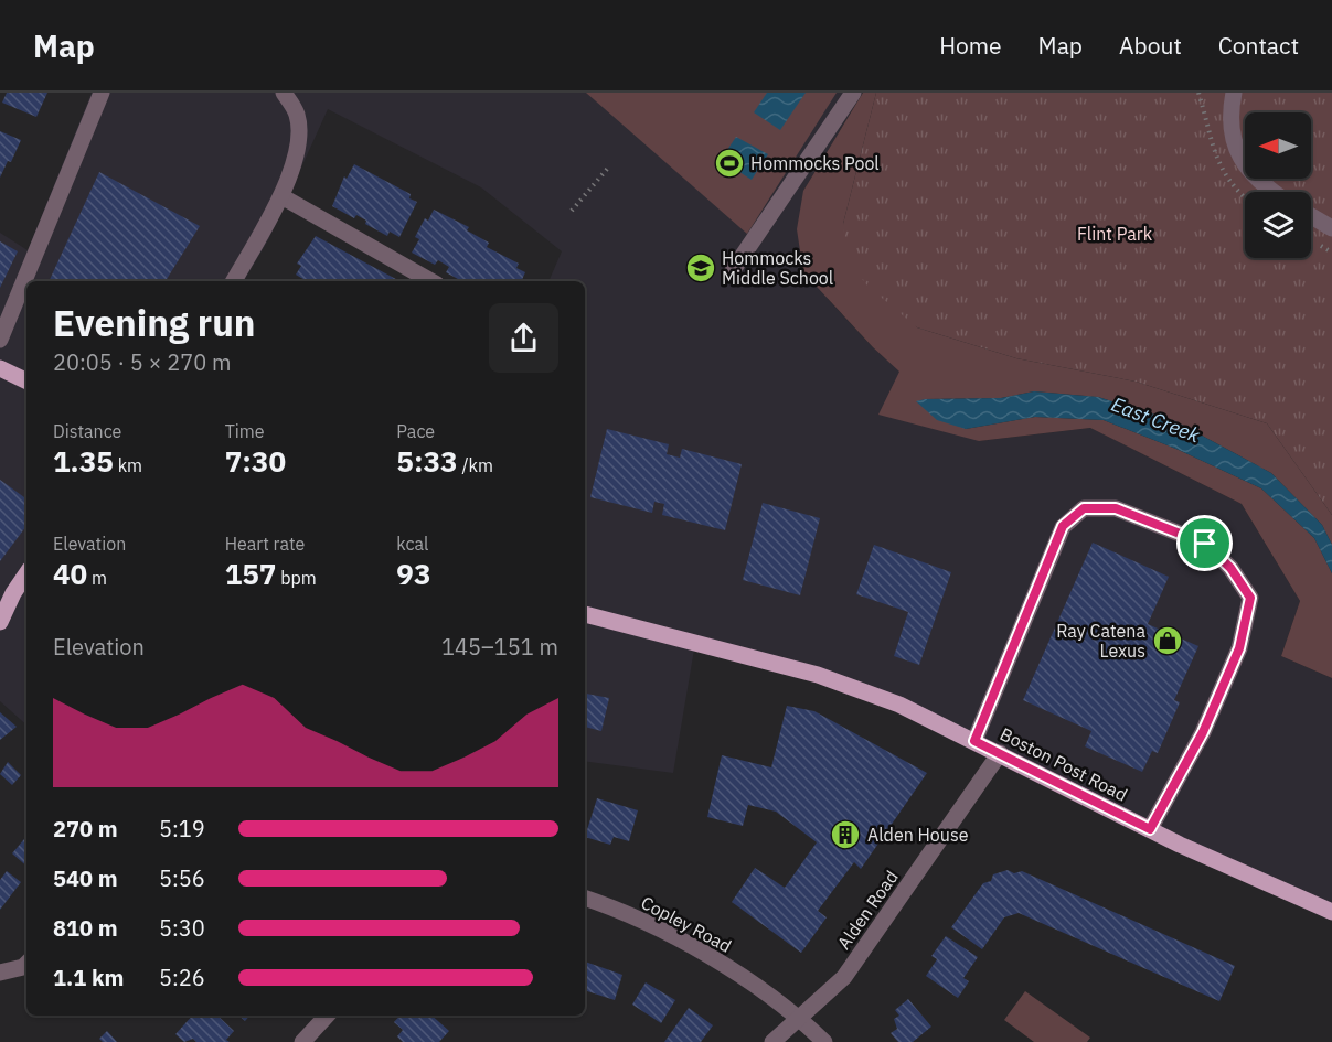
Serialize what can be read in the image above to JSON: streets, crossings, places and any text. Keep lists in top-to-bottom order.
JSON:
{
  "streets": {
    "main road": ["Boston Post Road"],
    "street": ["Alden Road", "Copley Road"]
  },
  "crossings": [
    ["Boston Post Road", "Alden Road"],
    ["Alden Road", "Copley Road"]
  ],
  "water": ["East Creek"],
  "parks": ["Flint Park"],
  "places": {
    "sports": ["Hommocks Pool"],
    "school or university": ["Hommocks Middle School"],
    "shop": ["Ray Catena Lexus"],
    "building": ["Alden House"]
  },
  "north": "left",
  "page": {
    "header": "Map",
    "nav": [
      "Home",
      "Map",
      "About",
      "Contact"
    ],
    "heading": ["Evening run", "20:05 · 5 × 270 m"],
    "stats": [
      ["Distance", "1.35 km"],
      ["Time", "7:30"],
      ["Pace", "5:33 /km"],
      ["Elevation", "40 m"],
      ["Heart rate", "157 bpm"],
      ["kcal", "93"]
    ],
    "chart": ["Elevation", "145–151 m"],
    "list": [
      {
        "name": "270 m",
        "note": "5:19"
      },
      {
        "name": "540 m",
        "note": "5:56"
      },
      {
        "name": "810 m",
        "note": "5:30"
      },
      {
        "name": "1.1 km",
        "note": "5:26"
      }
    ]
  }
}
